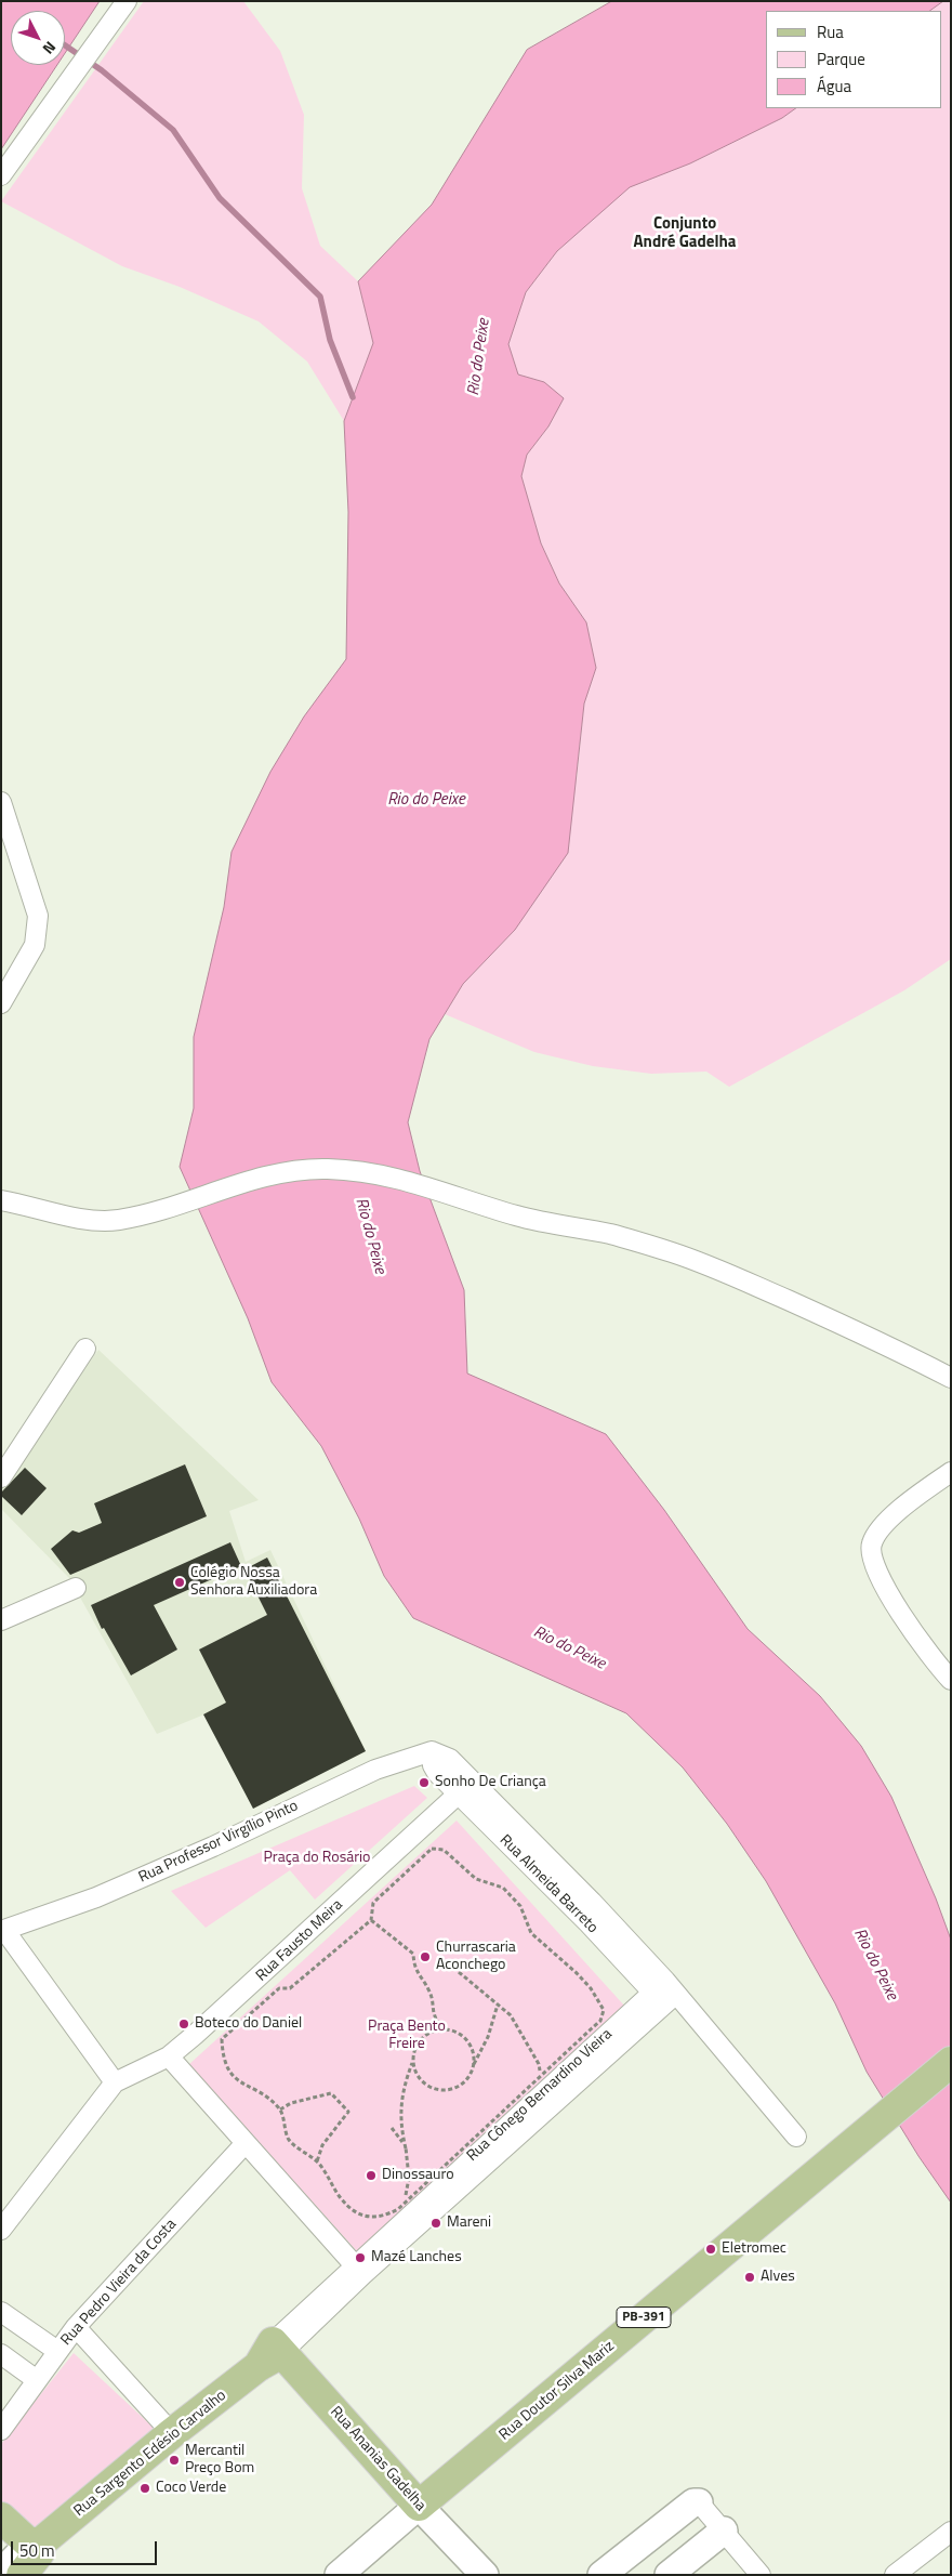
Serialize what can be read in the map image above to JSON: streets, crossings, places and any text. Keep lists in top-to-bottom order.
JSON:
{
  "streets": {
    "main road": [
      "PB-391",
      "Rua Doutor Silva Mariz",
      "Rua Sargento Edésio Carvalho",
      "Rua Ananias Gadelha"
    ],
    "street": [
      "Rua Professor Virgílio Pinto",
      "Rua Almeida Barreto",
      "Rua Fausto Meira",
      "Rua Cônego Bernardino Vieira",
      "Rua Pedro Vieira da Costa"
    ]
  },
  "crossings": [
    ["Rua Professor Virgílio Pinto", "Rua Almeida Barreto"],
    ["Rua Almeida Barreto", "Rua Fausto Meira"],
    ["Rua Almeida Barreto", "Rua Cônego Bernardino Vieira"],
    ["Rua Cônego Bernardino Vieira", "Rua Sargento Edésio Carvalho"],
    ["Rua Cônego Bernardino Vieira", "Rua Ananias Gadelha"],
    ["Rua Doutor Silva Mariz", "Rua Ananias Gadelha"],
    ["Rua Sargento Edésio Carvalho", "Rua Ananias Gadelha"]
  ],
  "districts": ["Conjunto André Gadelha"],
  "water": ["Rio do Peixe"],
  "parks": ["Praça do Rosário", "Praça Bento Freire"],
  "places": [
    "Colégio Nossa Senhora Auxiliadora",
    "Sonho De Criança",
    "Churrascaria Aconchego",
    "Boteco do Daniel",
    "Dinossauro",
    "Mareni",
    "Eletromec",
    "Mazé Lanches",
    "Alves",
    "Mercantil Preço Bom",
    "Coco Verde"
  ],
  "legend": ["Rua", "Parque", "Água"],
  "scale_bar": "50 m",
  "north": "bottom right"
}
